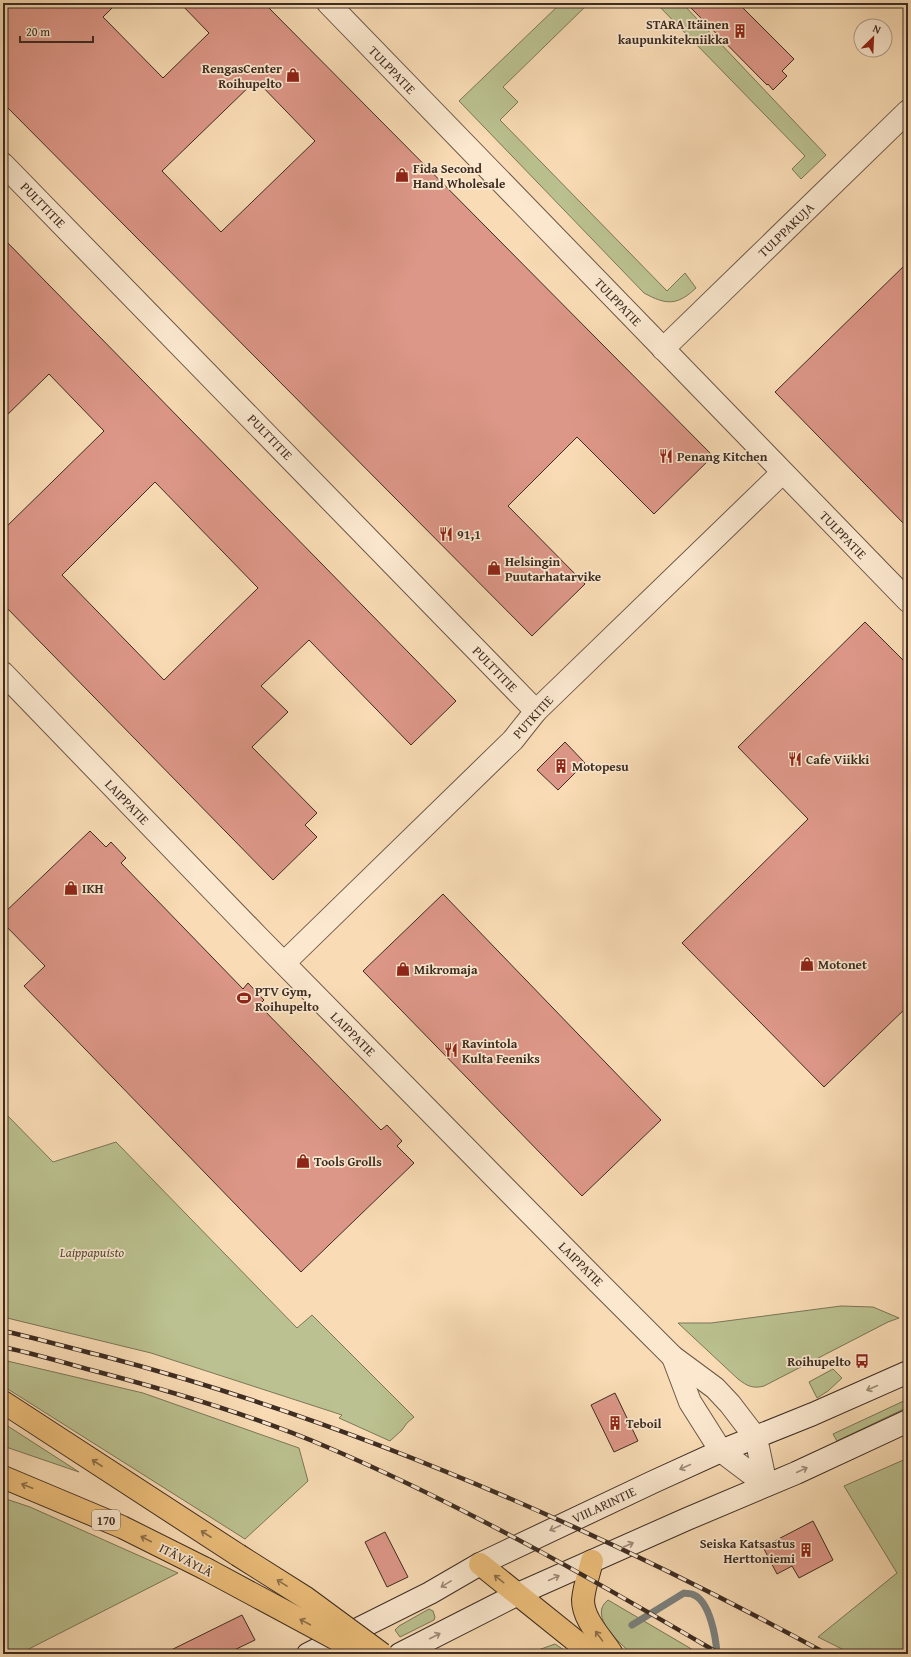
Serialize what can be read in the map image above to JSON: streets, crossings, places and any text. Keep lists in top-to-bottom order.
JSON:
{
  "streets": {
    "highway": ["170", "ITÄVÄYLÄ"],
    "street": [
      "TULPPATIE",
      "PULTTITIE",
      "TULPPAKUJA",
      "PUTKITIE",
      "LAIPPATIE",
      "VIILARINTIE"
    ]
  },
  "crossings": [
    ["TULPPATIE", "TULPPAKUJA"],
    ["TULPPATIE", "PUTKITIE"],
    ["PULTTITIE", "PUTKITIE"],
    ["PUTKITIE", "LAIPPATIE"],
    ["LAIPPATIE", "VIILARINTIE"]
  ],
  "parks": ["Laippapuisto"],
  "places": {
    "building": [
      "STARA Itäinen kaupunkitekniikka",
      "Motopesu",
      "Teboil",
      "Seiska Katsastus Herttoniemi"
    ],
    "shop": [
      "RengasCenter Roihupelto",
      "Fida Second Hand Wholesale",
      "Helsingin Puutarhatarvike",
      "IKH",
      "Motonet",
      "Mikromaja",
      "Tools Grolls"
    ],
    "restaurant": [
      "Penang Kitchen",
      "91,1",
      "Cafe Viikki",
      "Ravintola Kulta Feeniks"
    ],
    "sports": ["PTV Gym, Roihupelto"],
    "bus stop": ["Roihupelto"]
  },
  "scale_bar": "20 m",
  "north": "top right"
}
